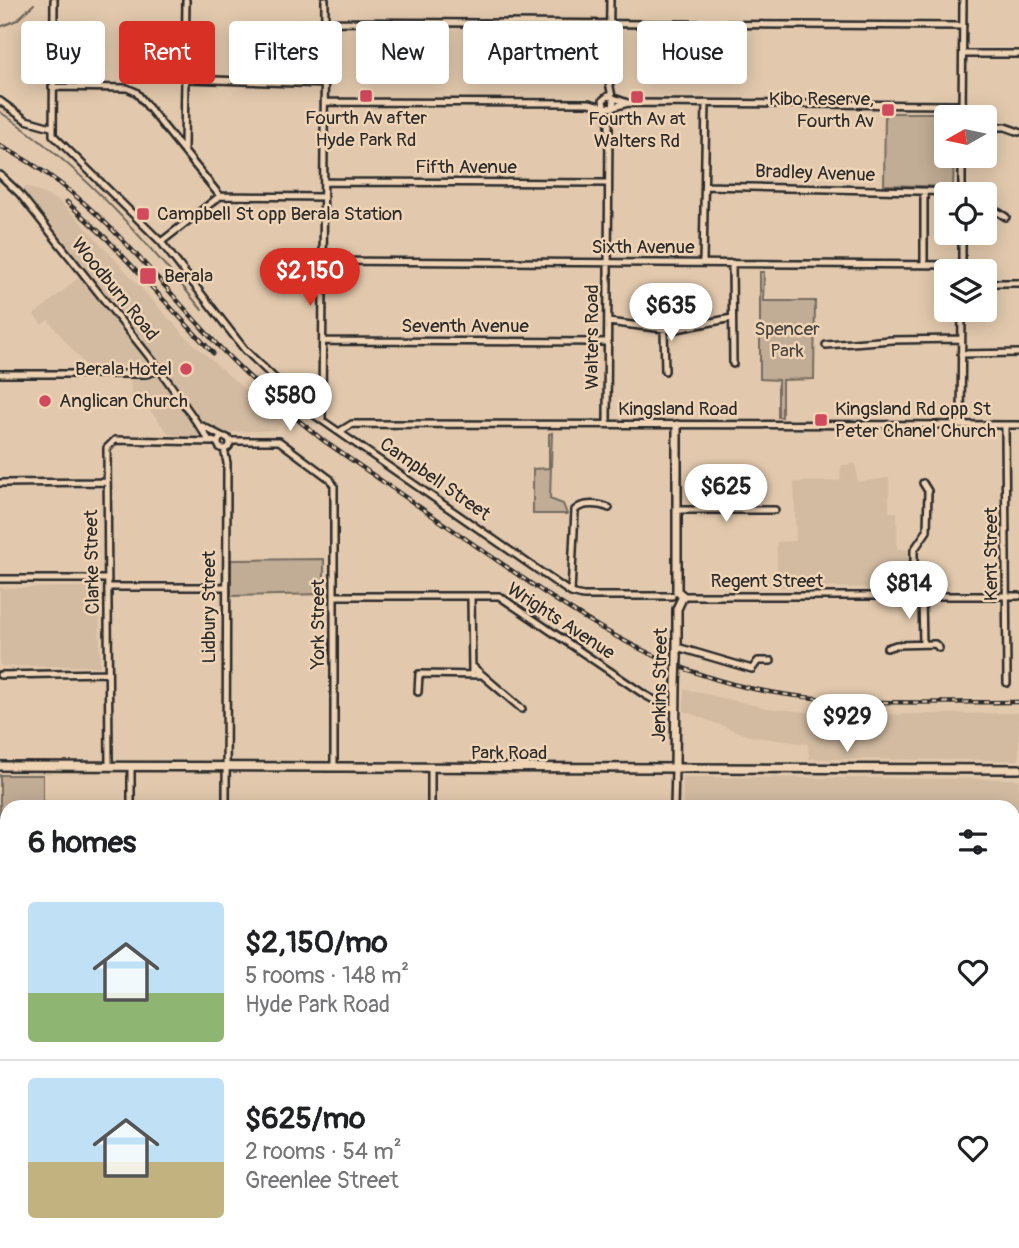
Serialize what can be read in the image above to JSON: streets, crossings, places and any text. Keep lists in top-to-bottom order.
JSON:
{
  "streets": {
    "main road": ["Jenkins Street", "Park Road"],
    "street": [
      "Fifth Avenue",
      "Bradley Avenue",
      "Sixth Avenue",
      "Woodburn Road",
      "Seventh Avenue",
      "Walters Road",
      "Kingsland Road",
      "Campbell Street",
      "Kent Street",
      "Clarke Street",
      "Regent Street",
      "Lidbury Street",
      "Wrights Avenue",
      "York Street"
    ]
  },
  "crossings": [
    ["Fifth Avenue", "Walters Road"],
    ["Sixth Avenue", "Walters Road"],
    ["Woodburn Road", "Clarke Street"],
    ["Woodburn Road", "Lidbury Street"],
    ["Woodburn Road", "York Street"],
    ["Seventh Avenue", "Walters Road"],
    ["Walters Road", "Kingsland Road"],
    ["Kingsland Road", "Campbell Street"],
    ["Kingsland Road", "Kent Street"],
    ["Kingsland Road", "Jenkins Street"],
    ["Campbell Street", "Regent Street"],
    ["Kent Street", "Regent Street"],
    ["Clarke Street", "Park Road"],
    ["Regent Street", "Jenkins Street"],
    ["Lidbury Street", "Park Road"],
    ["Wrights Avenue", "York Street"],
    ["Wrights Avenue", "Jenkins Street"],
    ["York Street", "Park Road"],
    ["Jenkins Street", "Park Road"]
  ],
  "parks": ["Spencer Park"],
  "places": {
    "transit": [
      "Fourth Av after Hyde Park Rd",
      "Fourth Av at Walters Rd",
      "Kibo Reserve, Fourth Av",
      "Campbell St opp Berala Station",
      "Berala",
      "Kingsland Rd opp St Peter Chanel Church"
    ],
    "other": ["Berala Hotel", "Anglican Church"]
  },
  "north": "left",
  "page": {
    "chip": [
      "Buy",
      "Rent",
      "Filters",
      "New",
      "Apartment",
      "House"
    ],
    "price": [
      "$2,150",
      "$635",
      "$580",
      "$625",
      "$814",
      "$929"
    ],
    "heading": "6 homes",
    "list": [
      {
        "name": "$2,150/mo",
        "note": "5 rooms · 148 m² · Hyde Park Road"
      },
      {
        "name": "$625/mo",
        "note": "2 rooms · 54 m² · Greenlee Street"
      }
    ]
  }
}
